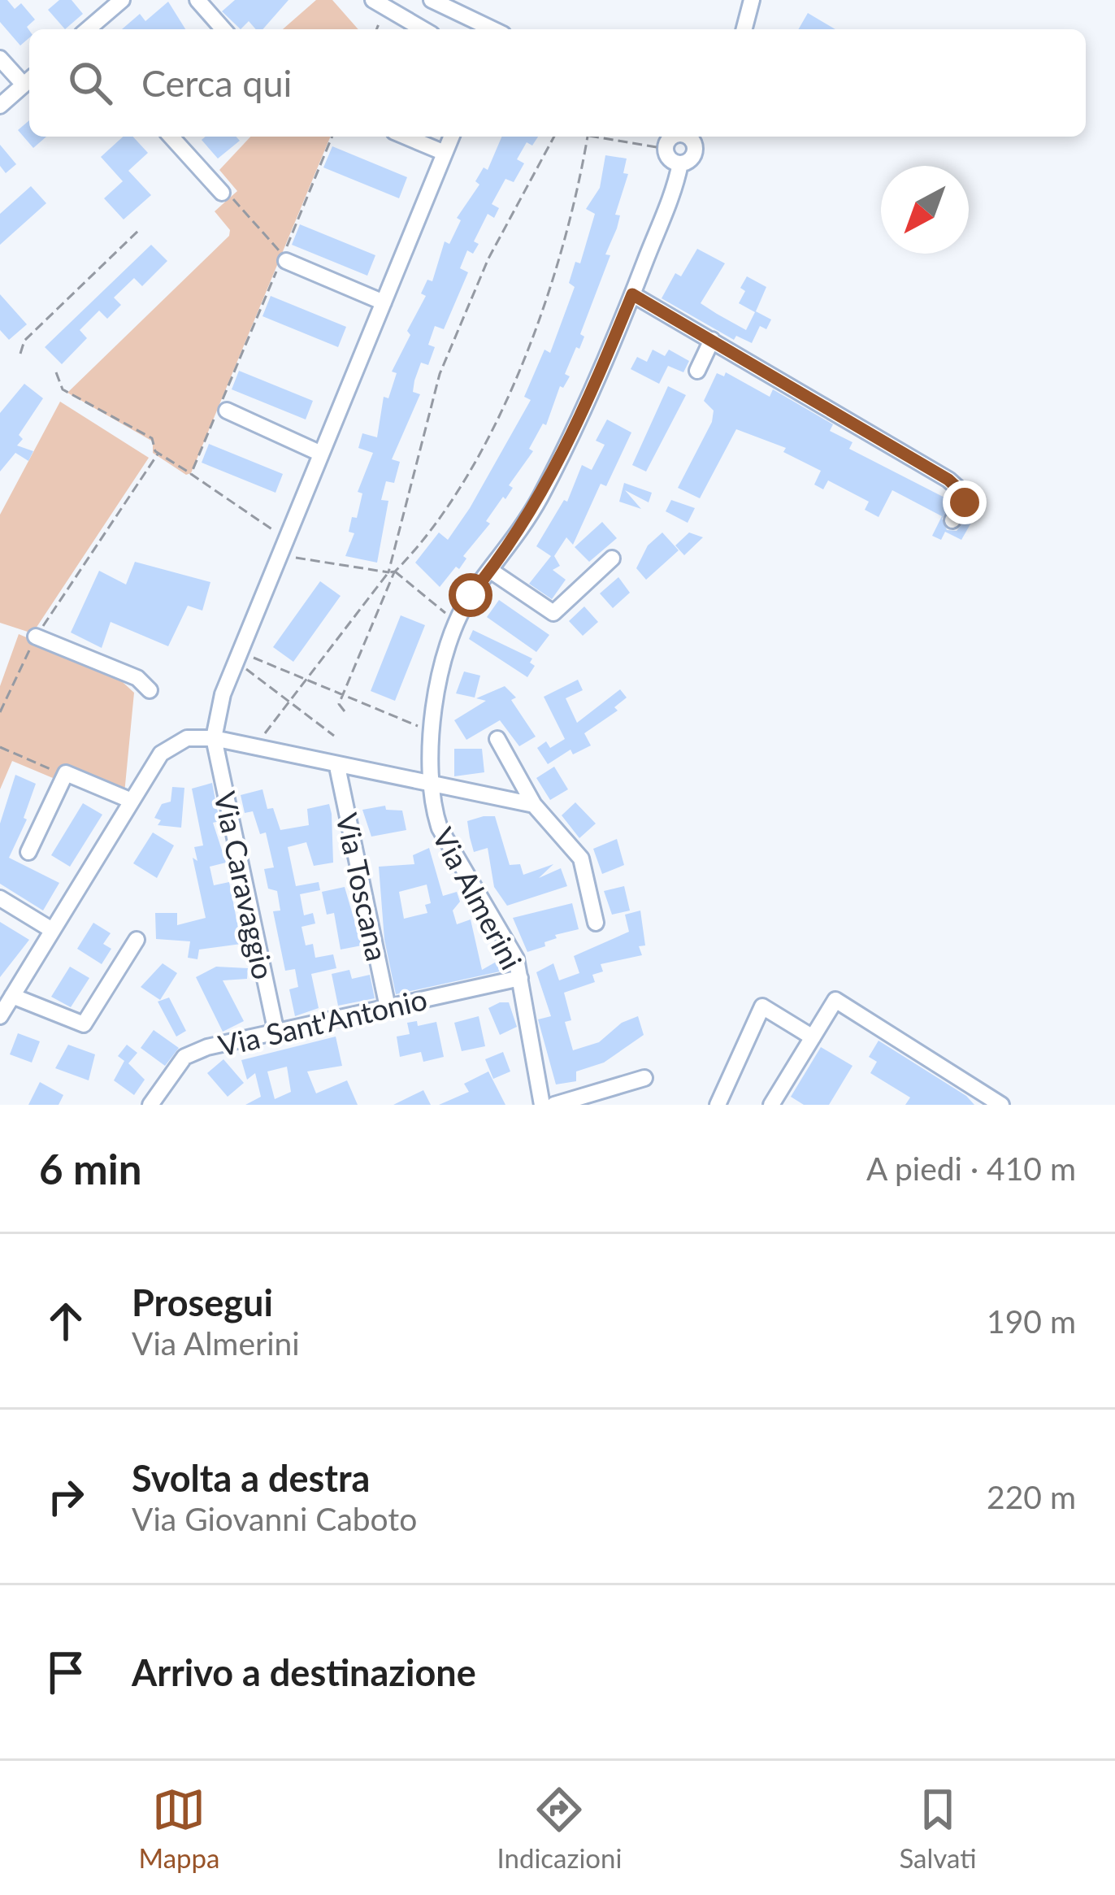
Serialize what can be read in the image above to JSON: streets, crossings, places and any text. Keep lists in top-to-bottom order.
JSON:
{
  "streets": {
    "street": [
      "Via Caravaggio",
      "Via Toscana",
      "Via Almerini",
      "Via Sant'Antonio"
    ]
  },
  "crossings": [
    ["Via Caravaggio", "Via Sant'Antonio"],
    ["Via Toscana", "Via Sant'Antonio"],
    ["Via Almerini", "Via Sant'Antonio"]
  ],
  "north": "bottom left",
  "page": {
    "search": "Cerca qui",
    "heading": ["6 min", "A piedi · 410 m"],
    "list": [
      ["Prosegui", "Via Almerini", "190 m"],
      ["Svolta a destra", "Via Giovanni Caboto", "220 m"],
      "Arrivo a destinazione"
    ],
    "nav": ["Mappa", "Indicazioni", "Salvati"]
  }
}
